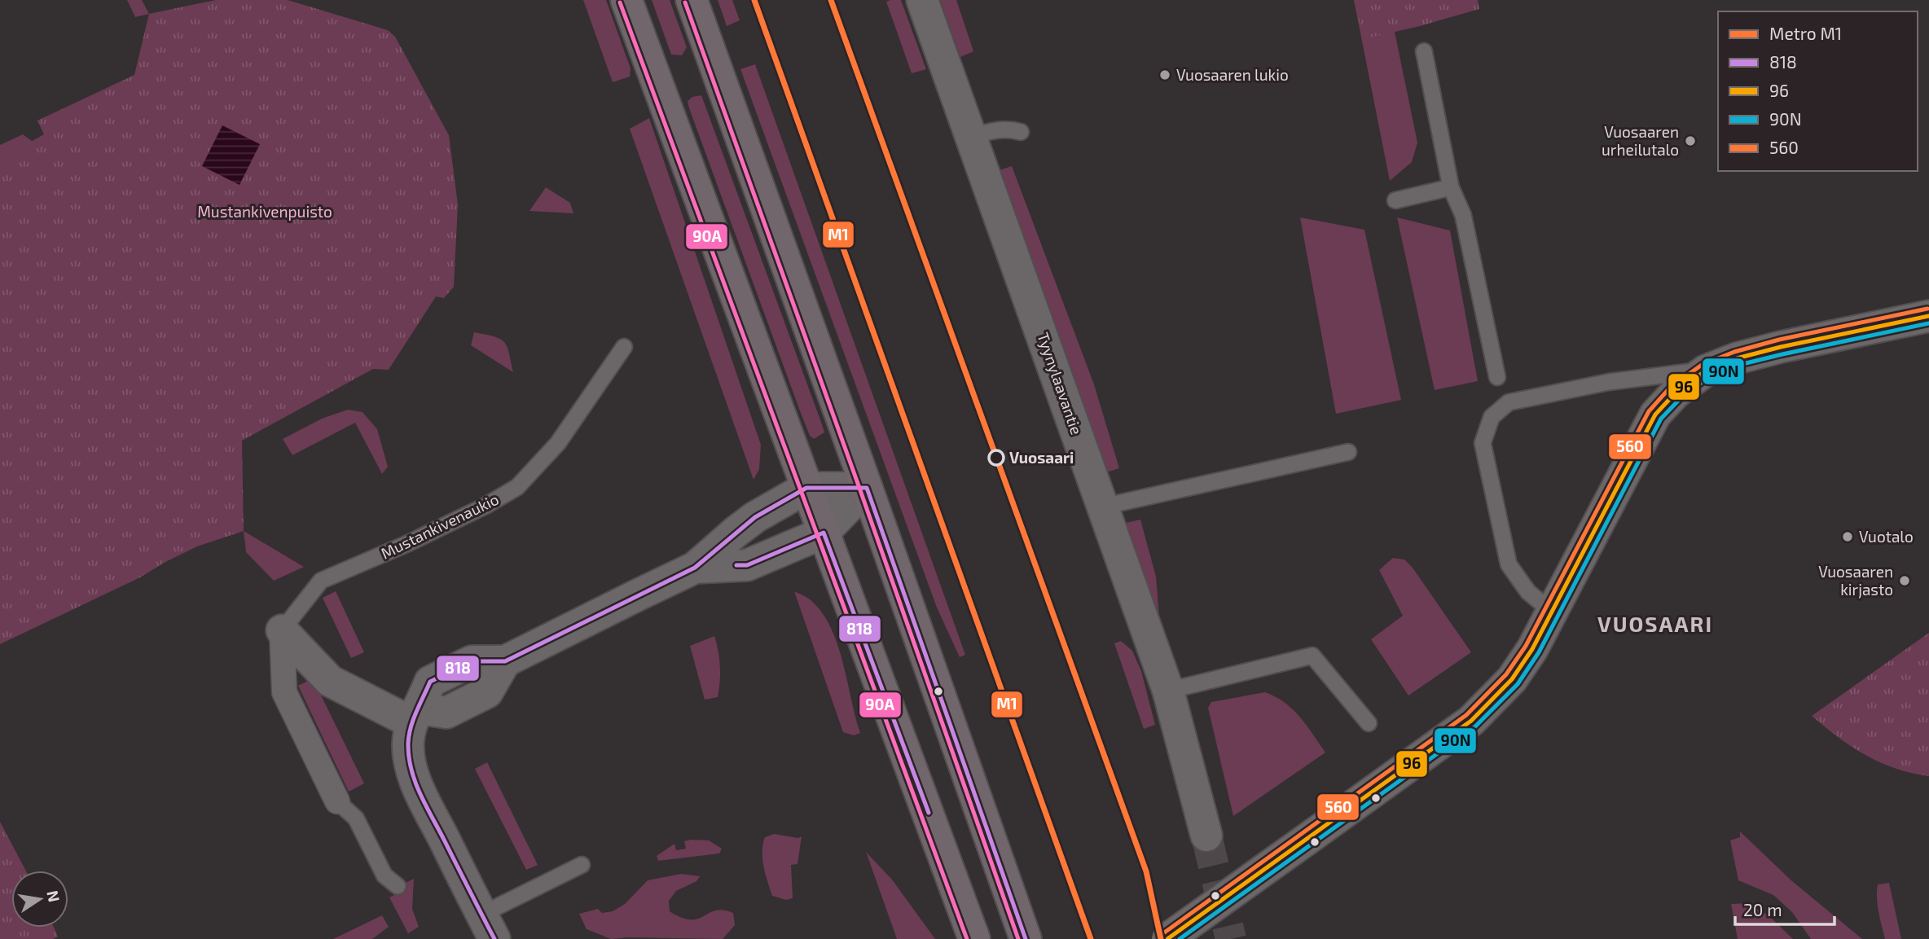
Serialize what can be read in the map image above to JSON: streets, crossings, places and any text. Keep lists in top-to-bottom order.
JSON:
{
  "streets": {
    "street": ["Tyynylaavantie"],
    "lane": ["Mustankivenaukio"]
  },
  "districts": ["VUOSAARI"],
  "parks": ["Mustankivenpuisto"],
  "places": [
    "Vuosaaren lukio",
    "Vuosaaren urheilutalo",
    "Vuosaari",
    "Vuotalo",
    "Vuosaaren kirjasto"
  ],
  "lines": [
    "metro line M1",
    "transit line 90A",
    "transit line 560",
    "transit line 96",
    "transit line 90N",
    "transit line 818"
  ],
  "legend": [
    "Metro M1",
    "818",
    "96",
    "90N",
    "560"
  ],
  "scale_bar": "20 m",
  "north": "right"
}
